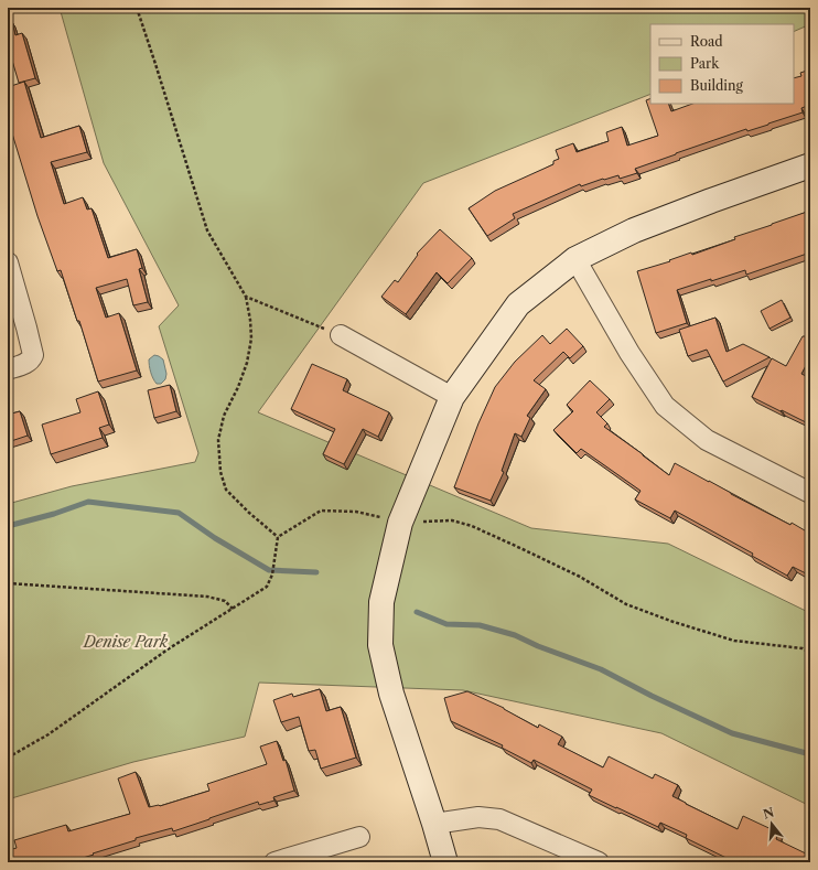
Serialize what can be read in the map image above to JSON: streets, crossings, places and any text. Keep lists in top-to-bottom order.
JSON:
{
  "parks": ["Denise Park"],
  "legend": ["Road", "Park", "Building"],
  "north": "top"
}
